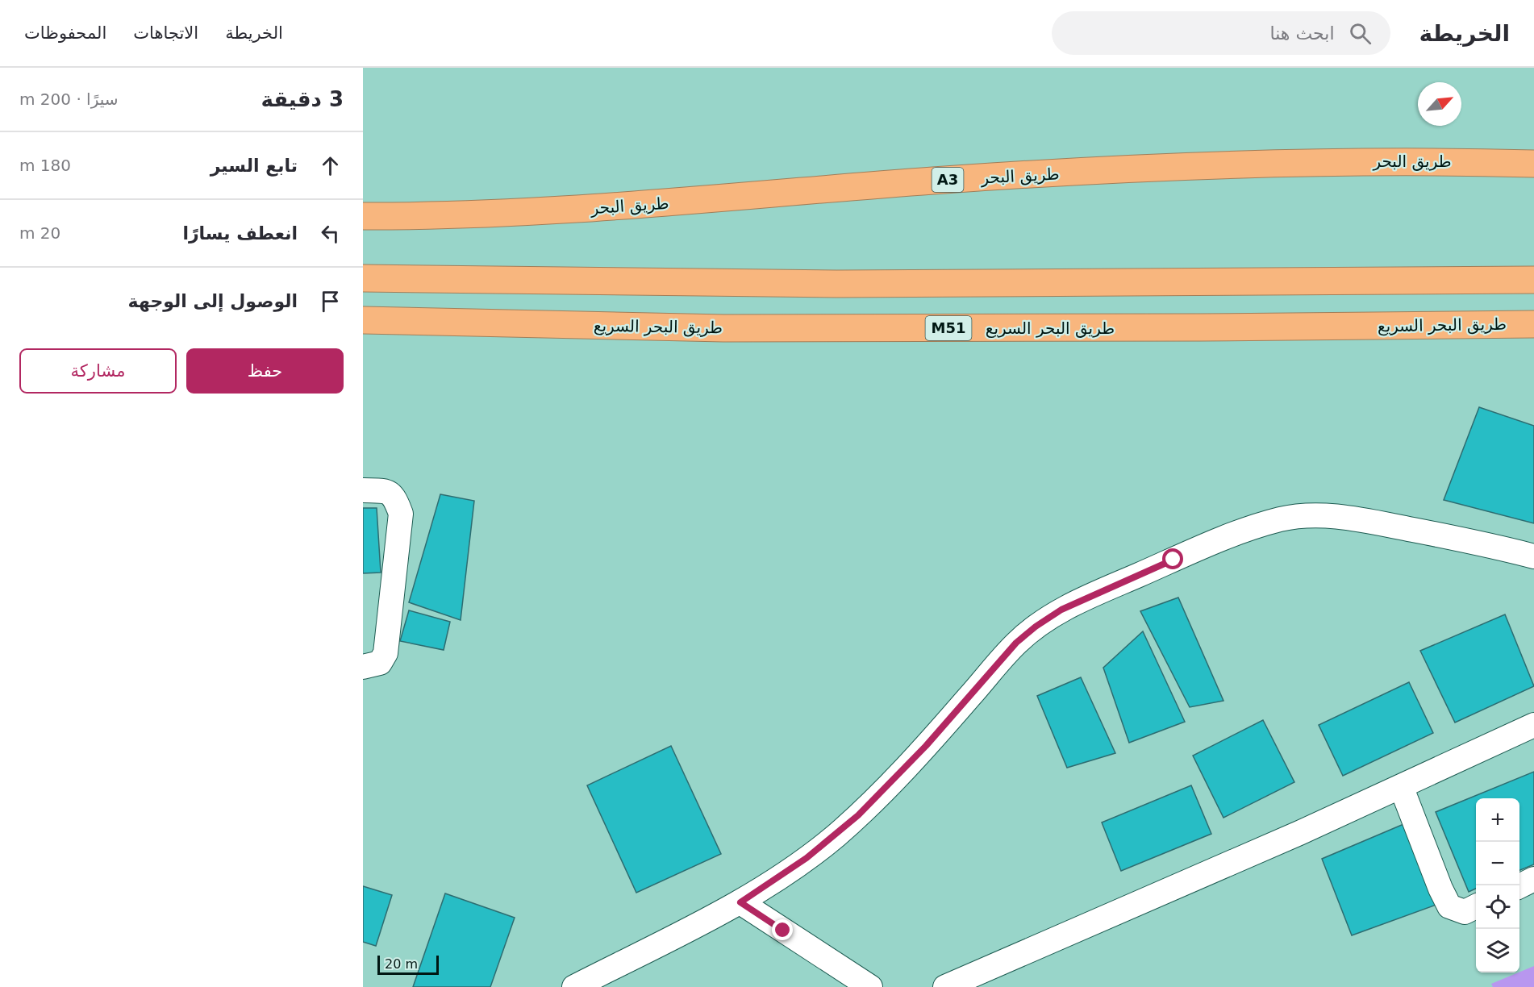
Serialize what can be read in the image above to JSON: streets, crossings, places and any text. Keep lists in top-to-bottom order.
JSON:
{
  "streets": {
    "highway": [
      "طريق البحر",
      "A3",
      "طريق البحر السريع",
      "M51"
    ]
  },
  "scale_bar": "20 m",
  "north": "top right",
  "page": {
    "header": "الخريطة",
    "search": "ابحث هنا",
    "nav": ["الخريطة", "الاتجاهات", "المحفوظات"],
    "heading": ["3 دقيقة", "سيرًا · 200 m"],
    "list": [
      ["تابع السير", "180 m"],
      ["انعطف يسارًا", "20 m"],
      "الوصول إلى الوجهة"
    ],
    "buttons": ["حفظ", "مشاركة"],
    "map_buttons": ["+", "−"],
    "scale": "20 m"
  }
}
